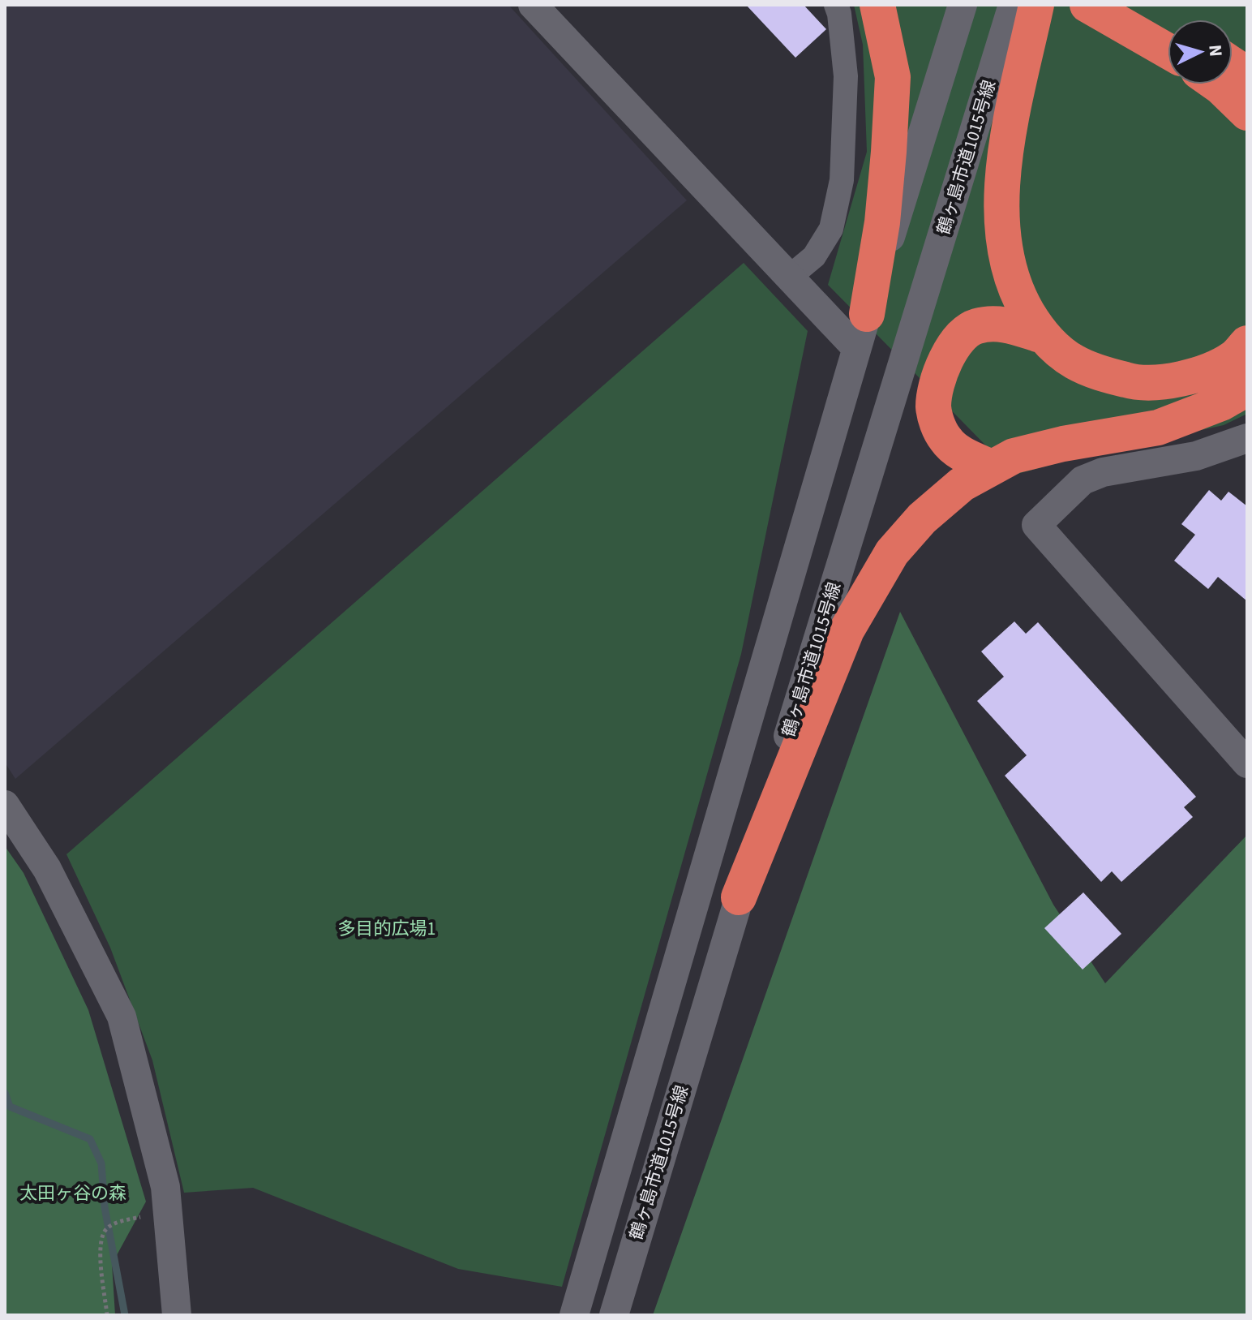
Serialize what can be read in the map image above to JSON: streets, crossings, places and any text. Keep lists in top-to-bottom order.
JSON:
{
  "streets": {
    "street": ["鶴ヶ島市道1015号線"]
  },
  "parks": ["多目的広場1", "太田ヶ谷の森"],
  "north": "right"
}
